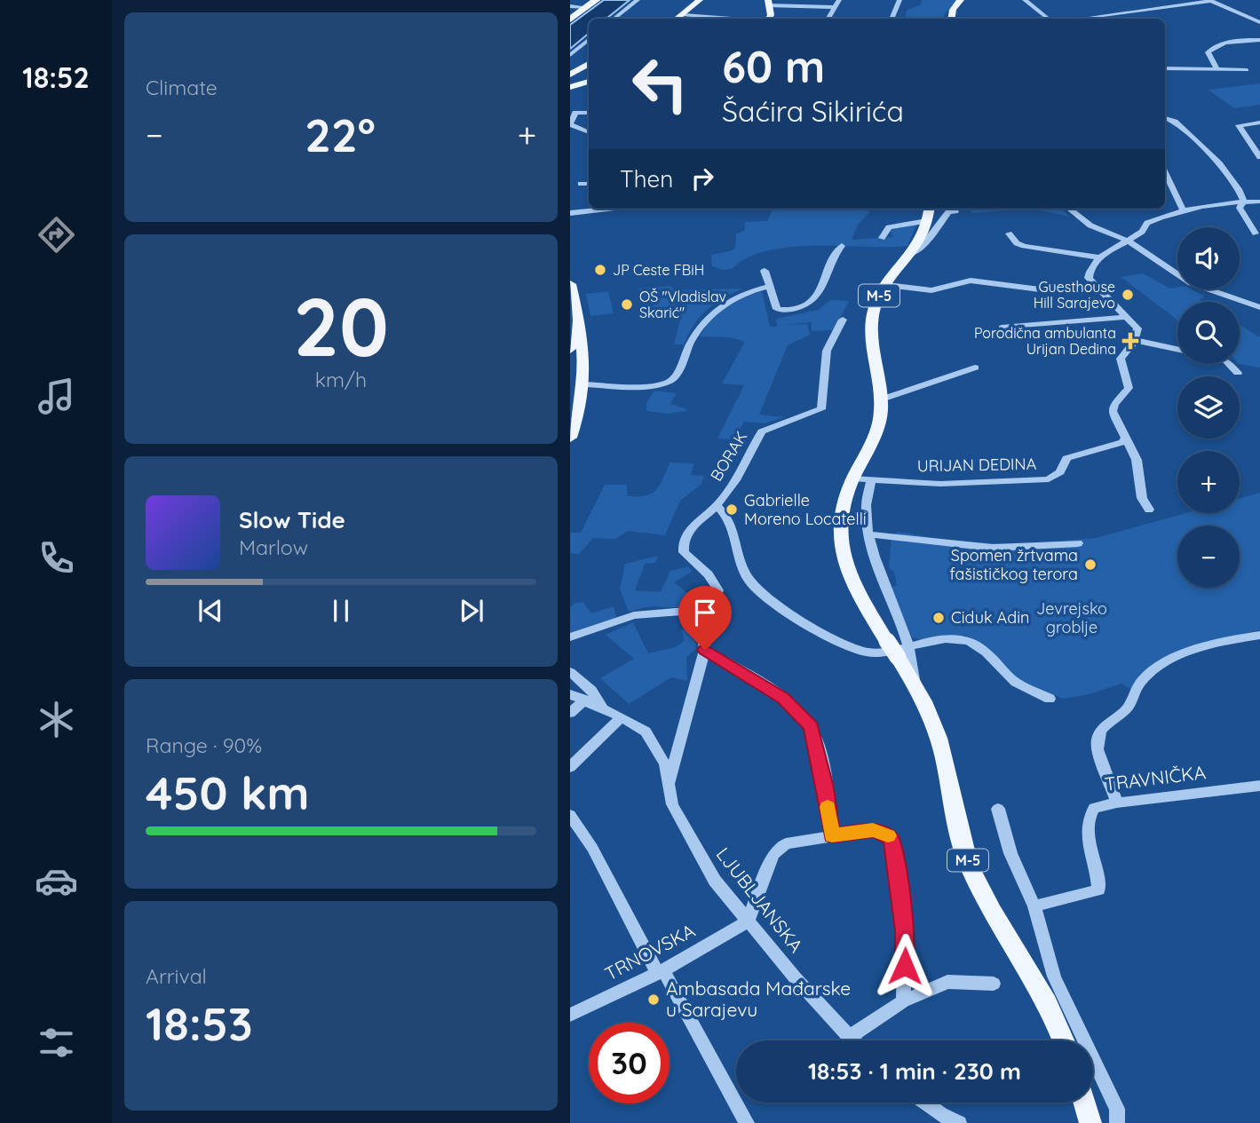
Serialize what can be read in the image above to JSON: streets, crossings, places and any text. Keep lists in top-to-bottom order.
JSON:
{
  "streets": {
    "main road": ["M-5"],
    "street": [
      "BORAK",
      "URIJAN DEDINA",
      "TRAVNIČKA",
      "LJUBLJANSKA",
      "TRNOVSKA"
    ]
  },
  "crossings": [
    ["M-5", "URIJAN DEDINA"],
    ["LJUBLJANSKA", "TRNOVSKA"]
  ],
  "parks": ["Jevrejsko groblje"],
  "places": {
    "other": [
      "JP Ceste FBiH",
      "Guesthouse Hill Sarajevo",
      "OŠ \"Vladislav Skarić\"",
      "Gabrielle Moreno Locatelli",
      "Spomen žrtvama fašističkog terora",
      "Ciduk Adin",
      "Ambasada Mađarske u Sarajevu"
    ],
    "health": ["Porodična ambulanta Urijan Dedina"]
  },
  "page": {
    "tabs": "18:52",
    "tile": [
      "Climate",
      ["20", "km/h"],
      ["Range · 90%", "450 km"],
      ["Arrival", "18:53"]
    ],
    "turn": ["60 m", "Šaćira Sikirića"],
    "heat": ["−", "22°", "+"],
    "then": "Then",
    "map_buttons": ["+", "−"],
    "song": ["Slow Tide", "Marlow"],
    "limit": "30",
    "trip": "18:53 · 1 min · 230 m"
  }
}
